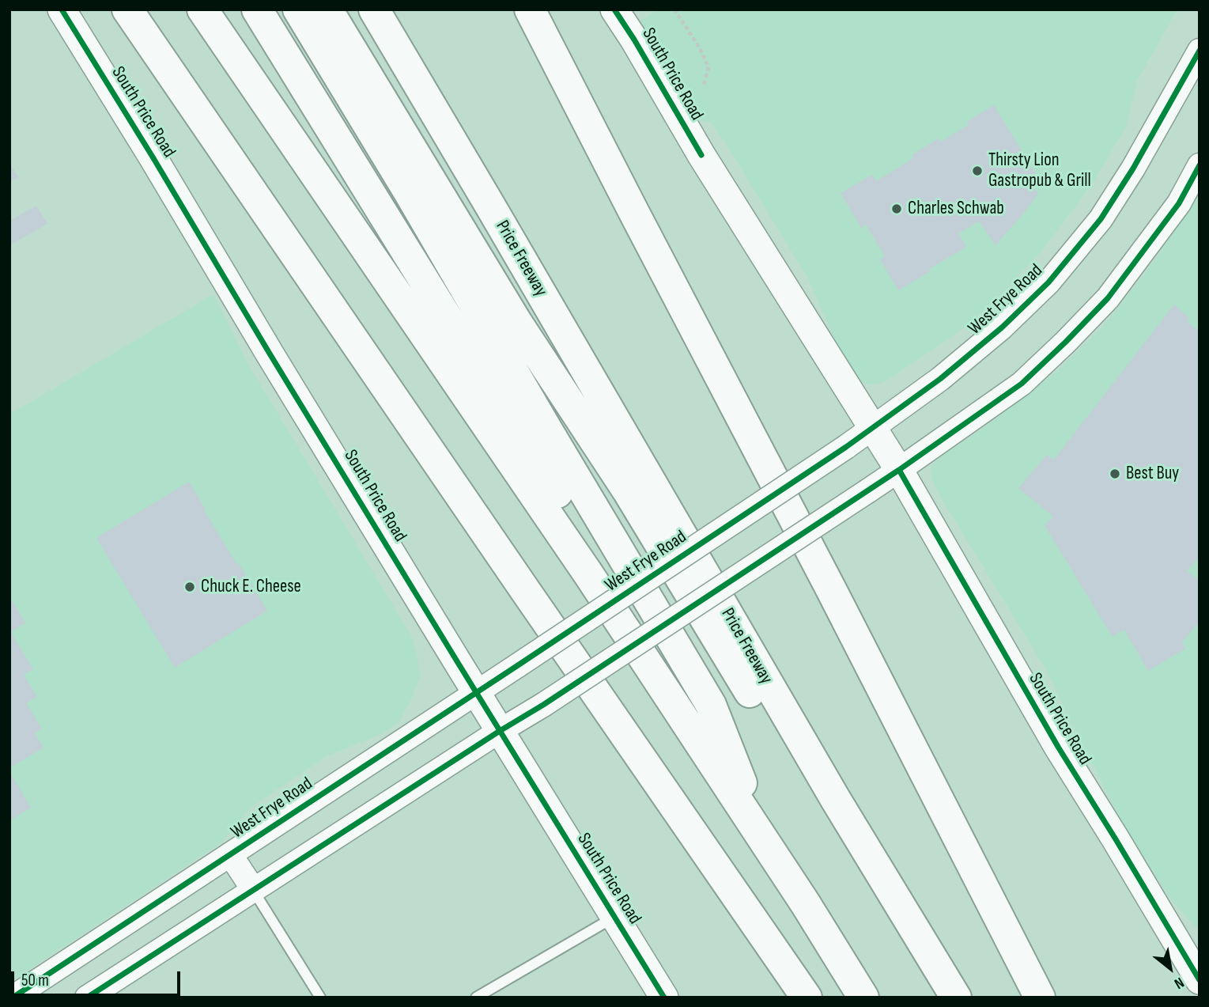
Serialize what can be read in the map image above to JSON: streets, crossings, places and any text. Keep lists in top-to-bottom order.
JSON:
{
  "streets": {
    "highway": ["Price Freeway"],
    "main road": ["South Price Road"],
    "street": ["West Frye Road"]
  },
  "crossings": [
    ["South Price Road", "West Frye Road"]
  ],
  "places": [
    "Thirsty Lion Gastropub & Grill",
    "Charles Schwab",
    "Best Buy",
    "Chuck E. Cheese"
  ],
  "scale_bar": "50 m",
  "north": "bottom right"
}
